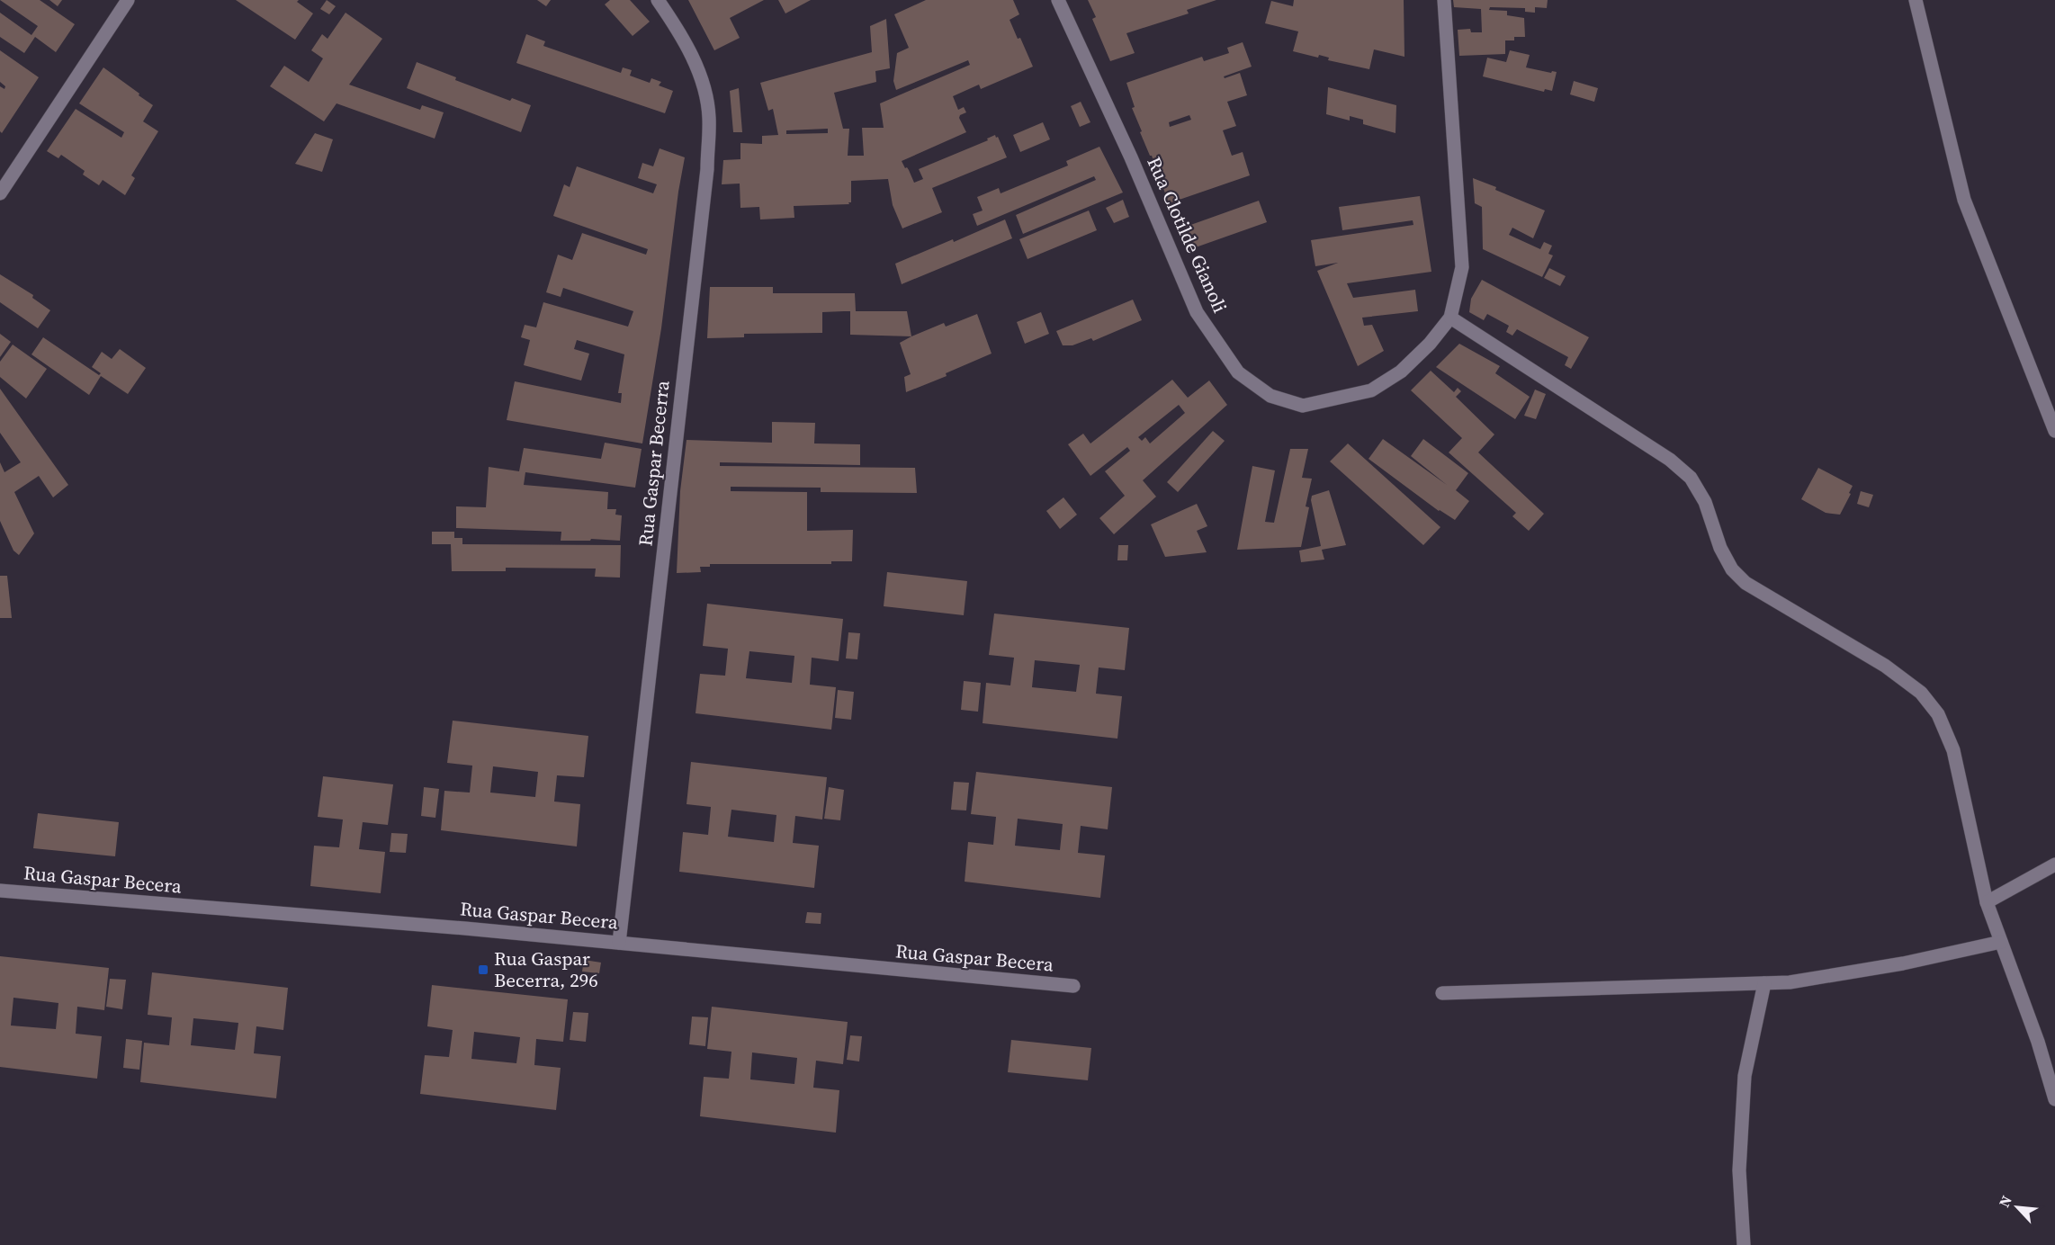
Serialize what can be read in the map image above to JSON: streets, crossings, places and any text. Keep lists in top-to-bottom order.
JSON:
{
  "streets": {
    "street": ["Rua Clotilde Gianoli", "Rua Gaspar Becerra", "Rua Gaspar Becera"]
  },
  "crossings": [
    ["Rua Gaspar Becerra", "Rua Gaspar Becera"]
  ],
  "places": {
    "transit": ["Rua Gaspar Becerra, 296"]
  },
  "north": "top left"
}
